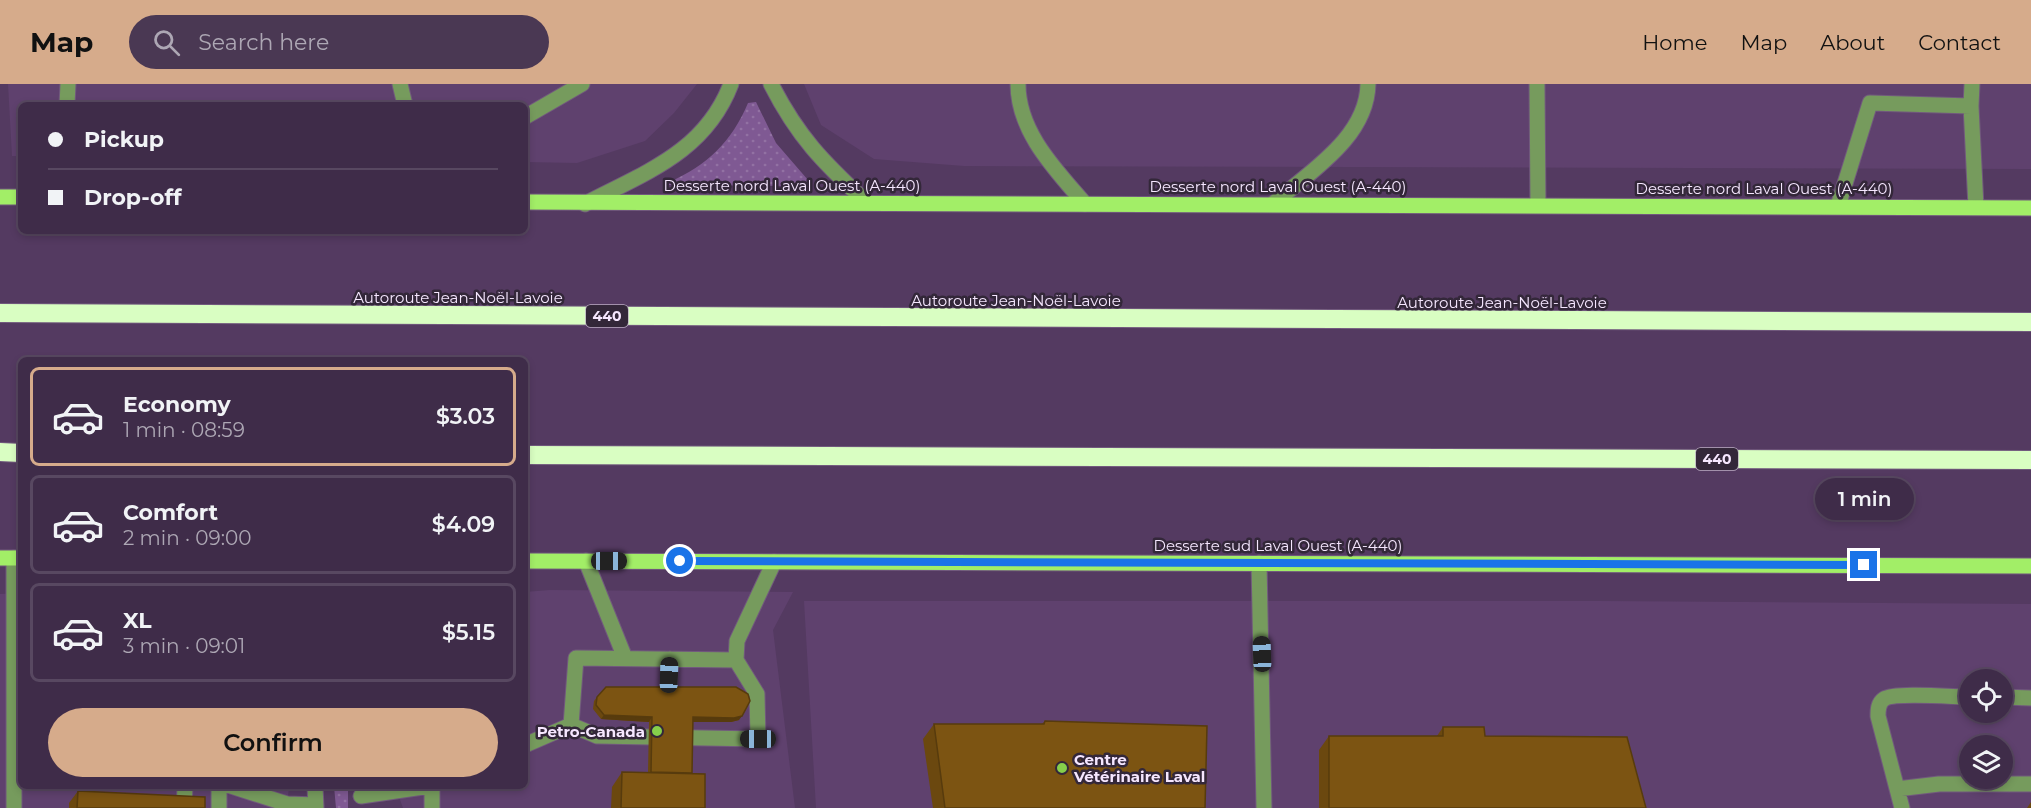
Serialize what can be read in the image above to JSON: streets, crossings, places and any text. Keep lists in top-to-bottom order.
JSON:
{
  "streets": {
    "highway": ["Autoroute Jean-Noël-Lavoie", "440"],
    "main road": ["Desserte nord Laval Ouest (A-440)", "Desserte sud Laval Ouest (A-440)"]
  },
  "places": ["Petro-Canada", "Centre Vétérinaire Laval"],
  "page": {
    "header": "Map",
    "search": "Search here",
    "nav": [
      "Home",
      "Map",
      "About",
      "Contact"
    ],
    "banner": ["Pickup", "Drop-off"],
    "list": [
      {
        "name": "Economy",
        "note": "1 min · 08:59",
        "value": "$3.03"
      },
      {
        "name": "Comfort",
        "note": "2 min · 09:00",
        "value": "$4.09"
      },
      {
        "name": "XL",
        "note": "3 min · 09:01",
        "value": "$5.15"
      }
    ],
    "bubble": "1 min",
    "buttons": "Confirm"
  }
}
